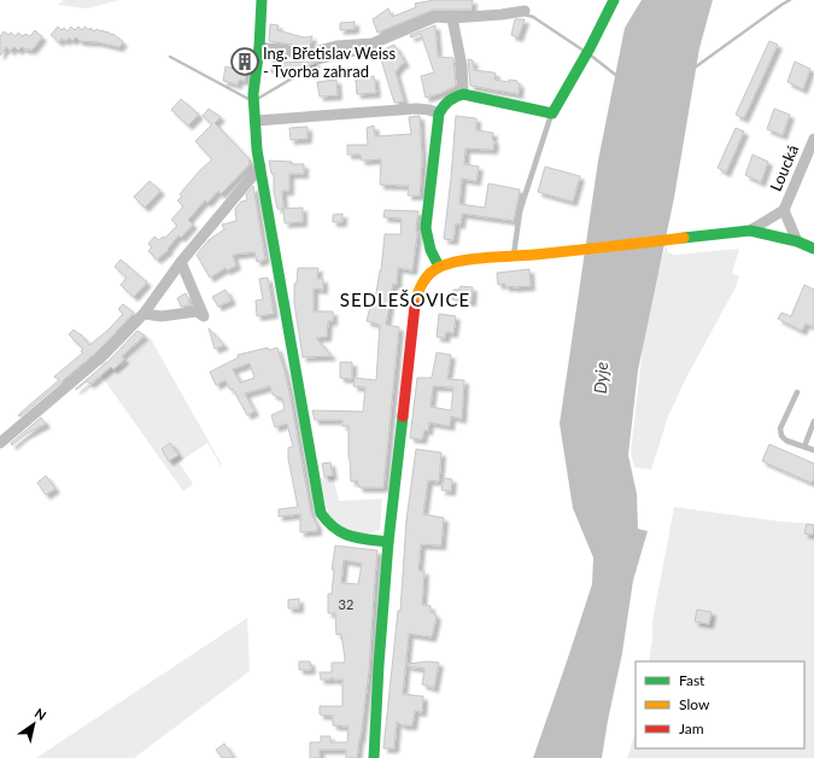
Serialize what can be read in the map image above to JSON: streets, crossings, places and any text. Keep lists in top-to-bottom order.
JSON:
{
  "streets": {
    "street": ["Loucká"]
  },
  "districts": ["SEDLEŠOVICE"],
  "water": ["Dyje"],
  "places": {
    "building": ["Ing. Břetislav Weiss - Tvorba zahrad"]
  },
  "house_numbers": ["32"],
  "legend": ["Fast", "Slow", "Jam"],
  "north": "top right"
}
